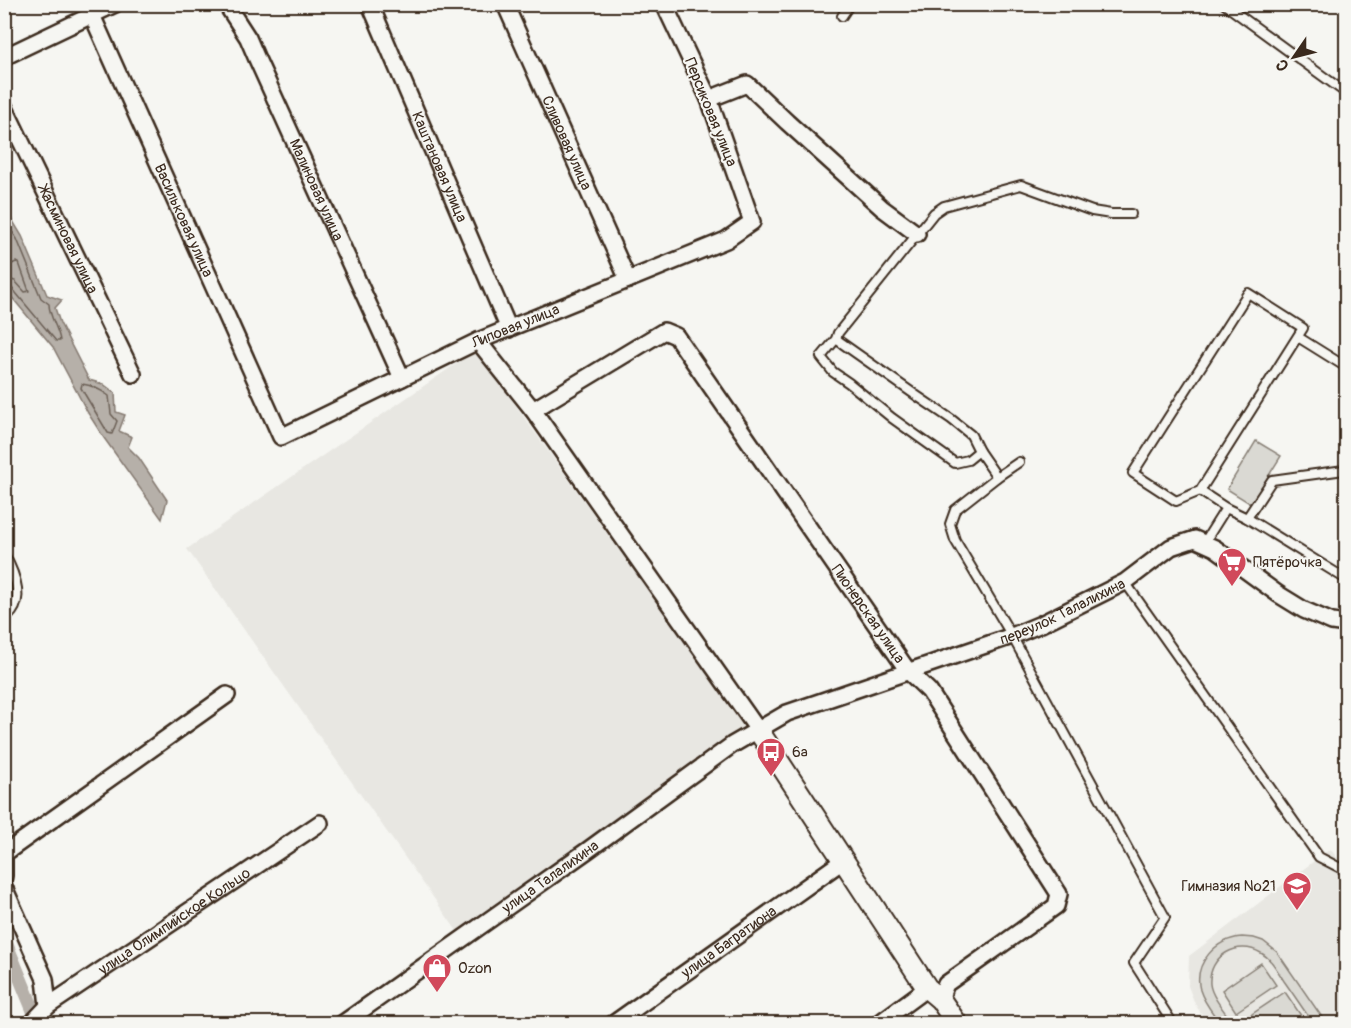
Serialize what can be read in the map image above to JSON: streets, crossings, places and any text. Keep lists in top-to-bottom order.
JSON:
{
  "streets": {
    "street": [
      "Персиковая улица",
      "Сливовая улица",
      "Каштановая улица",
      "Малиновая улица",
      "Васильковая улица",
      "Жасминовая улица",
      "Липовая улица",
      "переулок Талалихина",
      "Пионерская улица",
      "улица Талалихина",
      "улица Олимпийское Кольцо",
      "улица Багратиона"
    ]
  },
  "crossings": [
    ["Персиковая улица", "Липовая улица"],
    ["Сливовая улица", "Липовая улица"],
    ["Каштановая улица", "Липовая улица"],
    ["Малиновая улица", "Липовая улица"],
    ["Васильковая улица", "Липовая улица"],
    ["переулок Талалихина", "Пионерская улица"],
    ["переулок Талалихина", "улица Талалихина"]
  ],
  "places": {
    "supermarket": ["Пятёрочка"],
    "bus stop": ["6а"],
    "school or university": ["Гимназия №21"],
    "shop": ["Ozon"]
  },
  "north": "bottom left"
}
